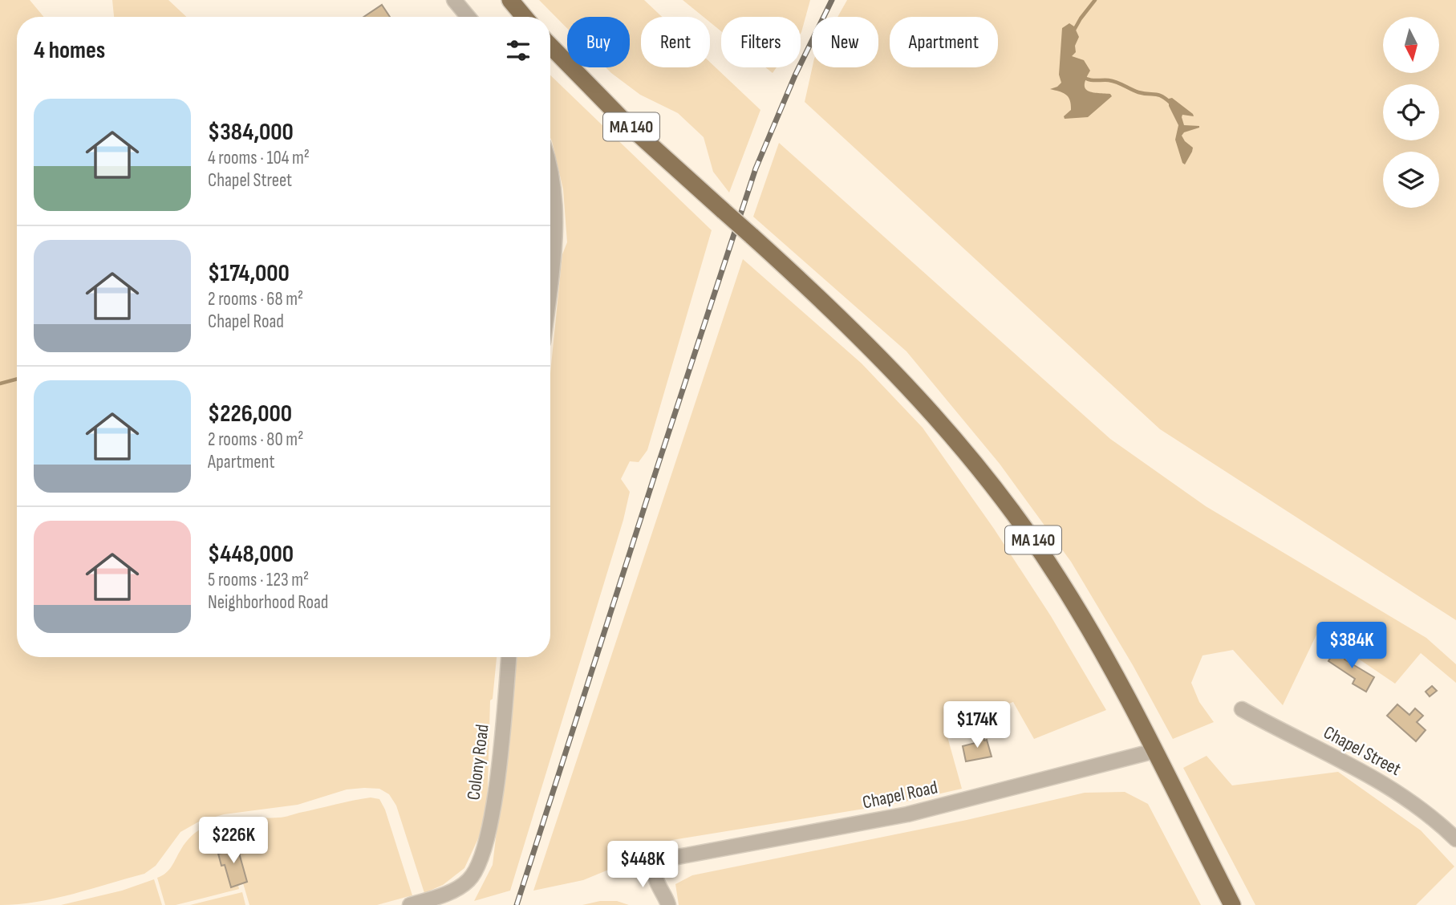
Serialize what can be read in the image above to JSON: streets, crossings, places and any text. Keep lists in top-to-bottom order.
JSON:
{
  "streets": {
    "highway": ["MA 140"],
    "street": ["Chapel Street", "Colony Road", "Chapel Road"]
  },
  "crossings": [
    ["MA 140", "Chapel Road"]
  ],
  "north": "bottom",
  "page": {
    "chip": [
      "Buy",
      "Rent",
      "Filters",
      "New",
      "Apartment"
    ],
    "heading": "4 homes",
    "list": [
      {
        "name": "$384,000",
        "note": "4 rooms · 104 m² · Chapel Street"
      },
      {
        "name": "$174,000",
        "note": "2 rooms · 68 m² · Chapel Road"
      },
      {
        "name": "$226,000",
        "note": "2 rooms · 80 m² · Apartment"
      },
      {
        "name": "$448,000",
        "note": "5 rooms · 123 m² · Neighborhood Road"
      }
    ],
    "price": [
      "$384K",
      "$174K",
      "$226K",
      "$448K"
    ]
  }
}
